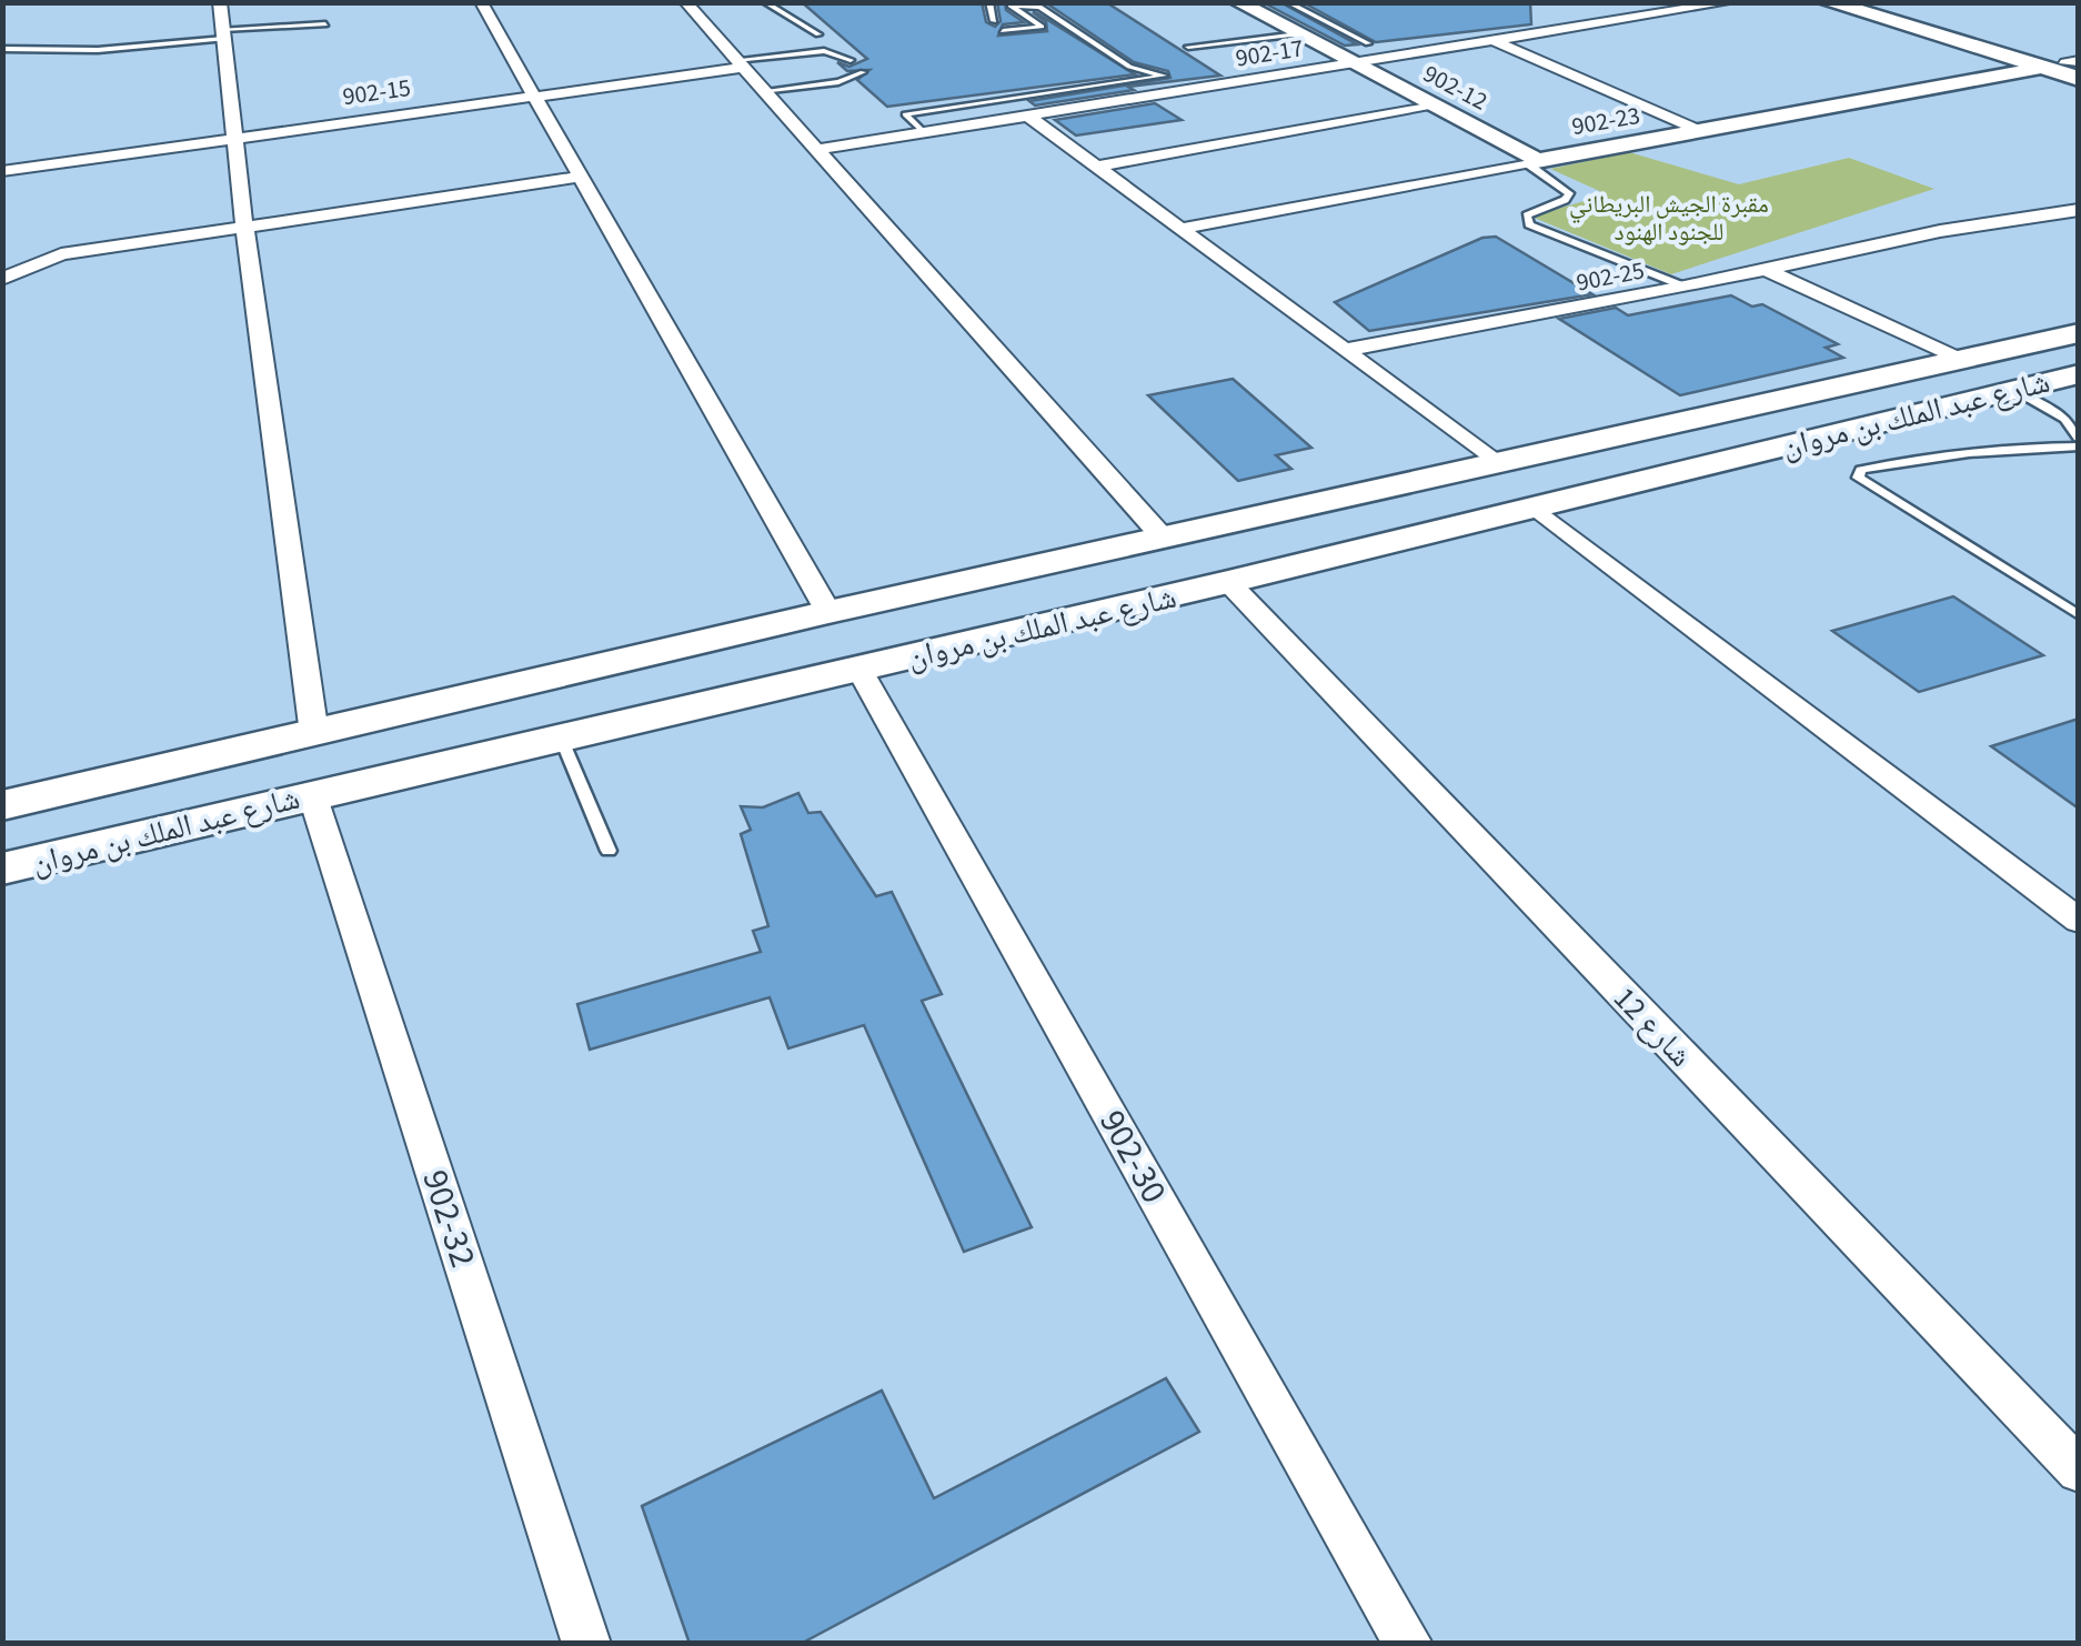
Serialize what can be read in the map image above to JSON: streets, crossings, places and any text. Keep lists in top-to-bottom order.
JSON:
{
  "streets": {
    "street": [
      "902-17",
      "902-12",
      "902-15",
      "902-23",
      "902-25",
      "شارع عبد الملك بن مروان",
      "شارع 12",
      "902-30",
      "902-32"
    ]
  },
  "crossings": [
    ["902-17", "902-12"],
    ["902-12", "902-23"],
    ["شارع عبد الملك بن مروان", "شارع 12"],
    ["شارع عبد الملك بن مروان", "902-30"],
    ["شارع عبد الملك بن مروان", "902-32"]
  ],
  "parks": ["مقبرة الجيش البريطاني للجنود الهنود"]
}
